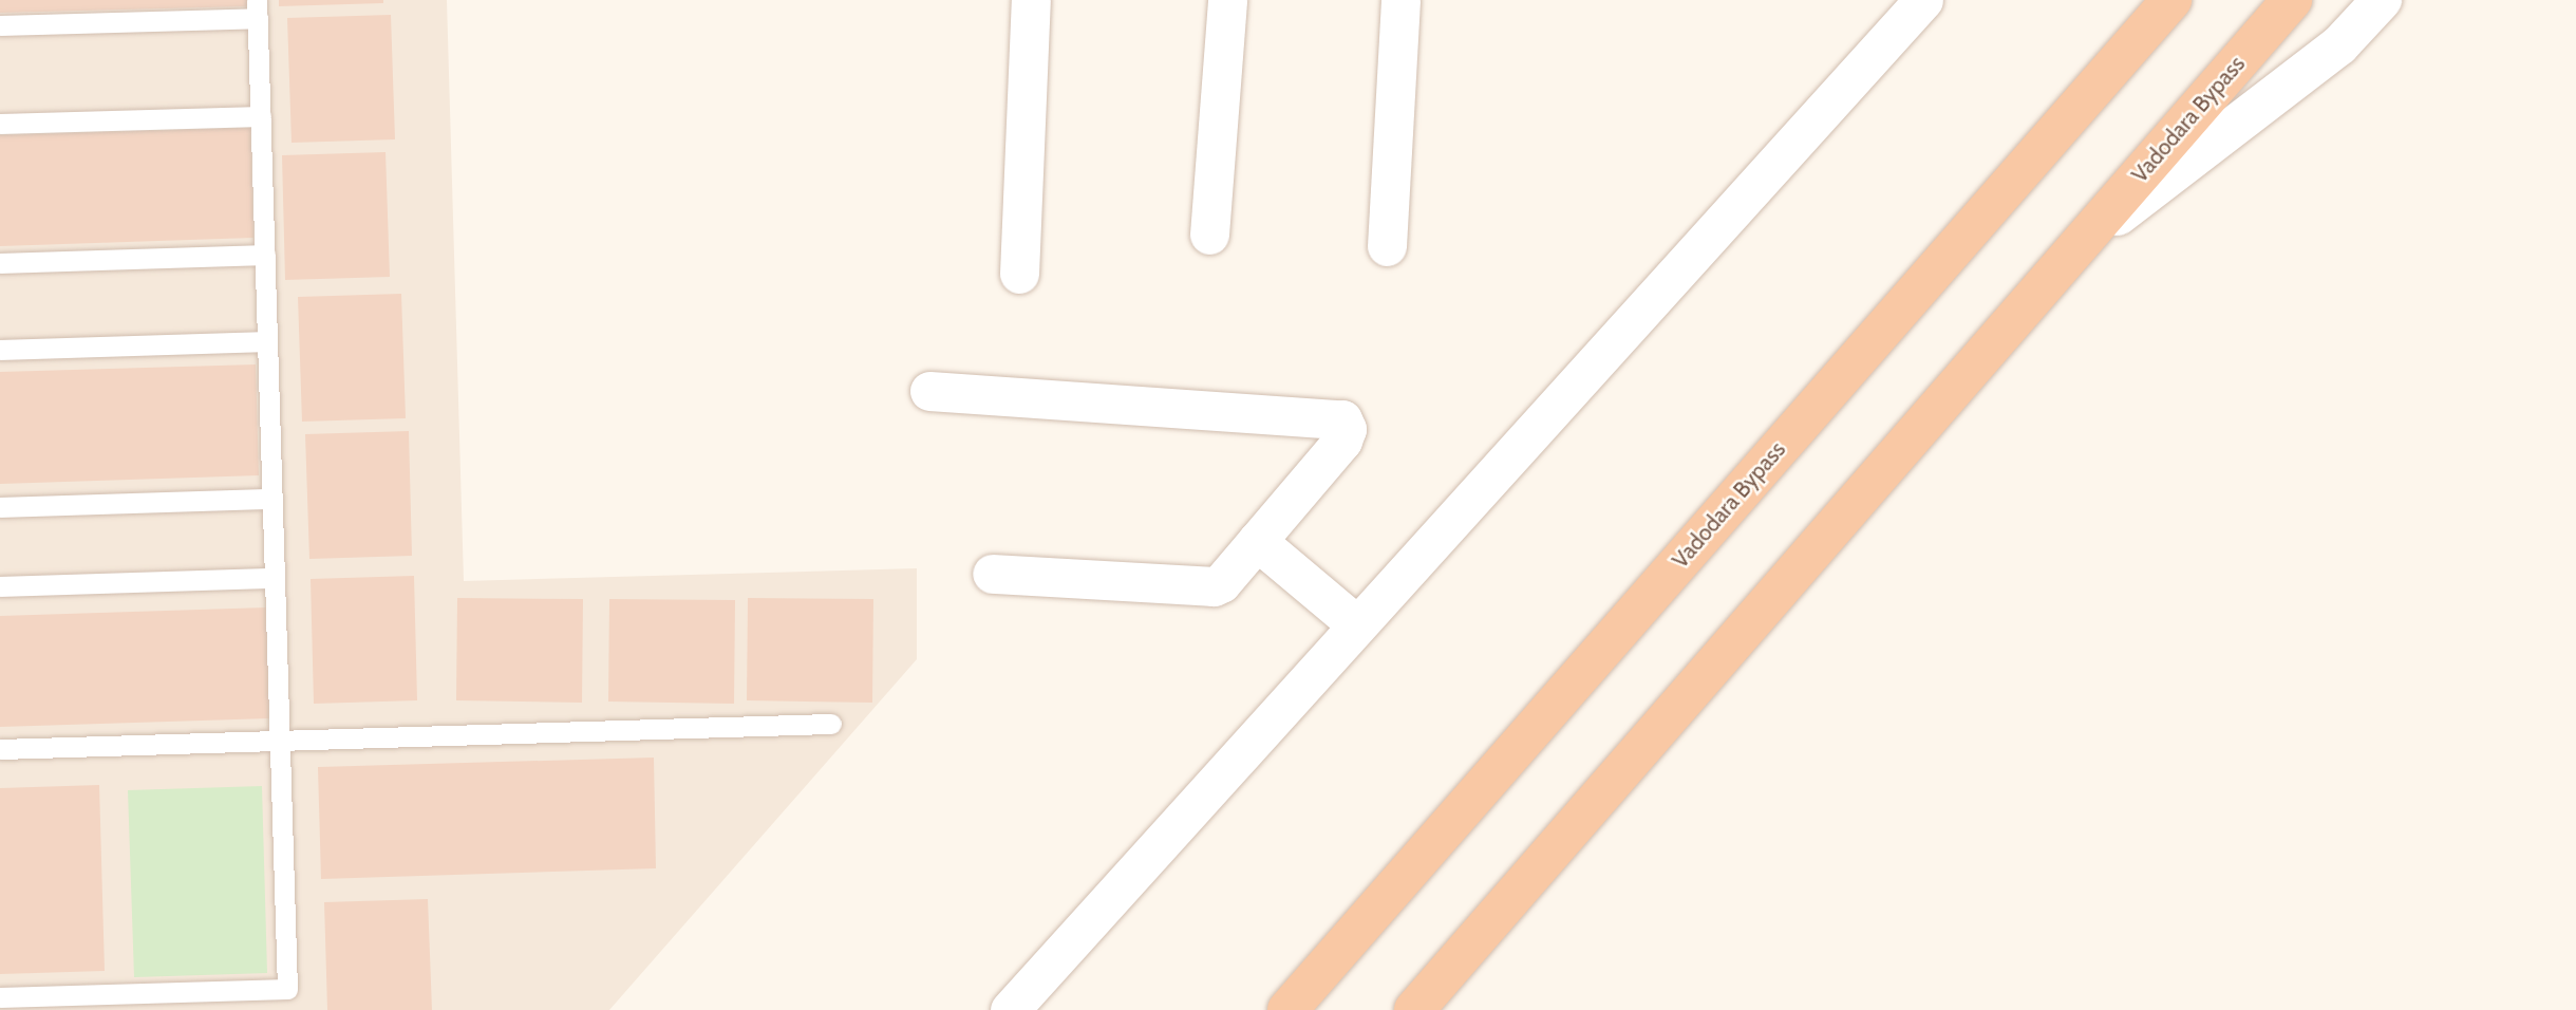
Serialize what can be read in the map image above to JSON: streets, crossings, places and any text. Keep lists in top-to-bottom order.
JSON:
{
  "streets": {
    "highway": ["Vadodara Bypass"]
  }
}
